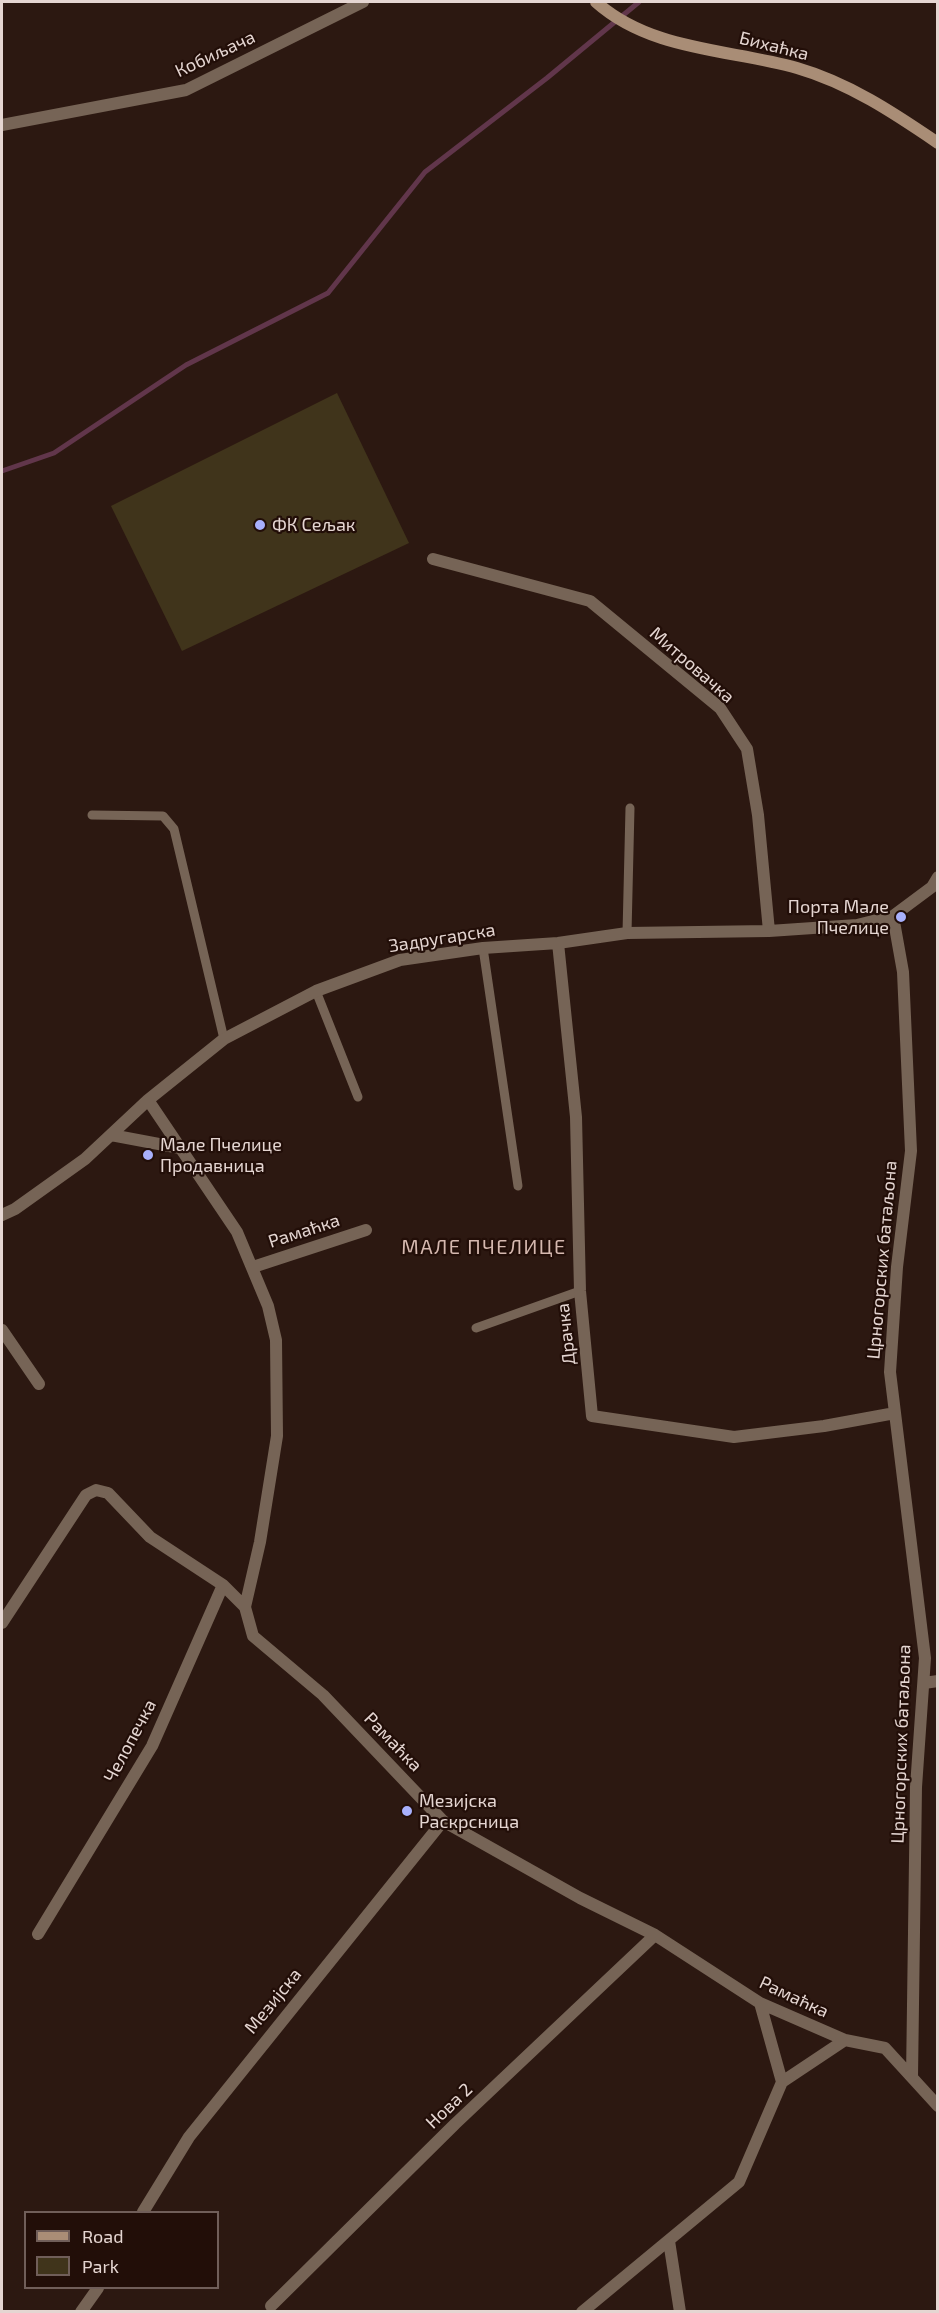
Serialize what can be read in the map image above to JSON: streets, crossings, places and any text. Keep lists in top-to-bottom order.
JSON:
{
  "streets": {
    "street": [
      "Бихаћка",
      "Кобиљача",
      "Митровачка",
      "Задругарска",
      "Рамаћка",
      "Црногорских батаљона",
      "Драчка",
      "Челопечка",
      "Мезијска",
      "Нова 2"
    ]
  },
  "crossings": [
    ["Митровачка", "Задругарска"],
    ["Задругарска", "Рамаћка"],
    ["Задругарска", "Црногорских батаљона"],
    ["Задругарска", "Драчка"],
    ["Рамаћка", "Мезијска"],
    ["Рамаћка", "Нова 2"],
    ["Црногорских батаљона", "Драчка"]
  ],
  "districts": ["МАЛЕ ПЧЕЛИЦЕ"],
  "places": [
    "ФК Сељак",
    "Порта Мале Пчелице",
    "Мале Пчелице Продавница",
    "Мезијска Раскрсница"
  ],
  "legend": ["Road", "Park"]
}
